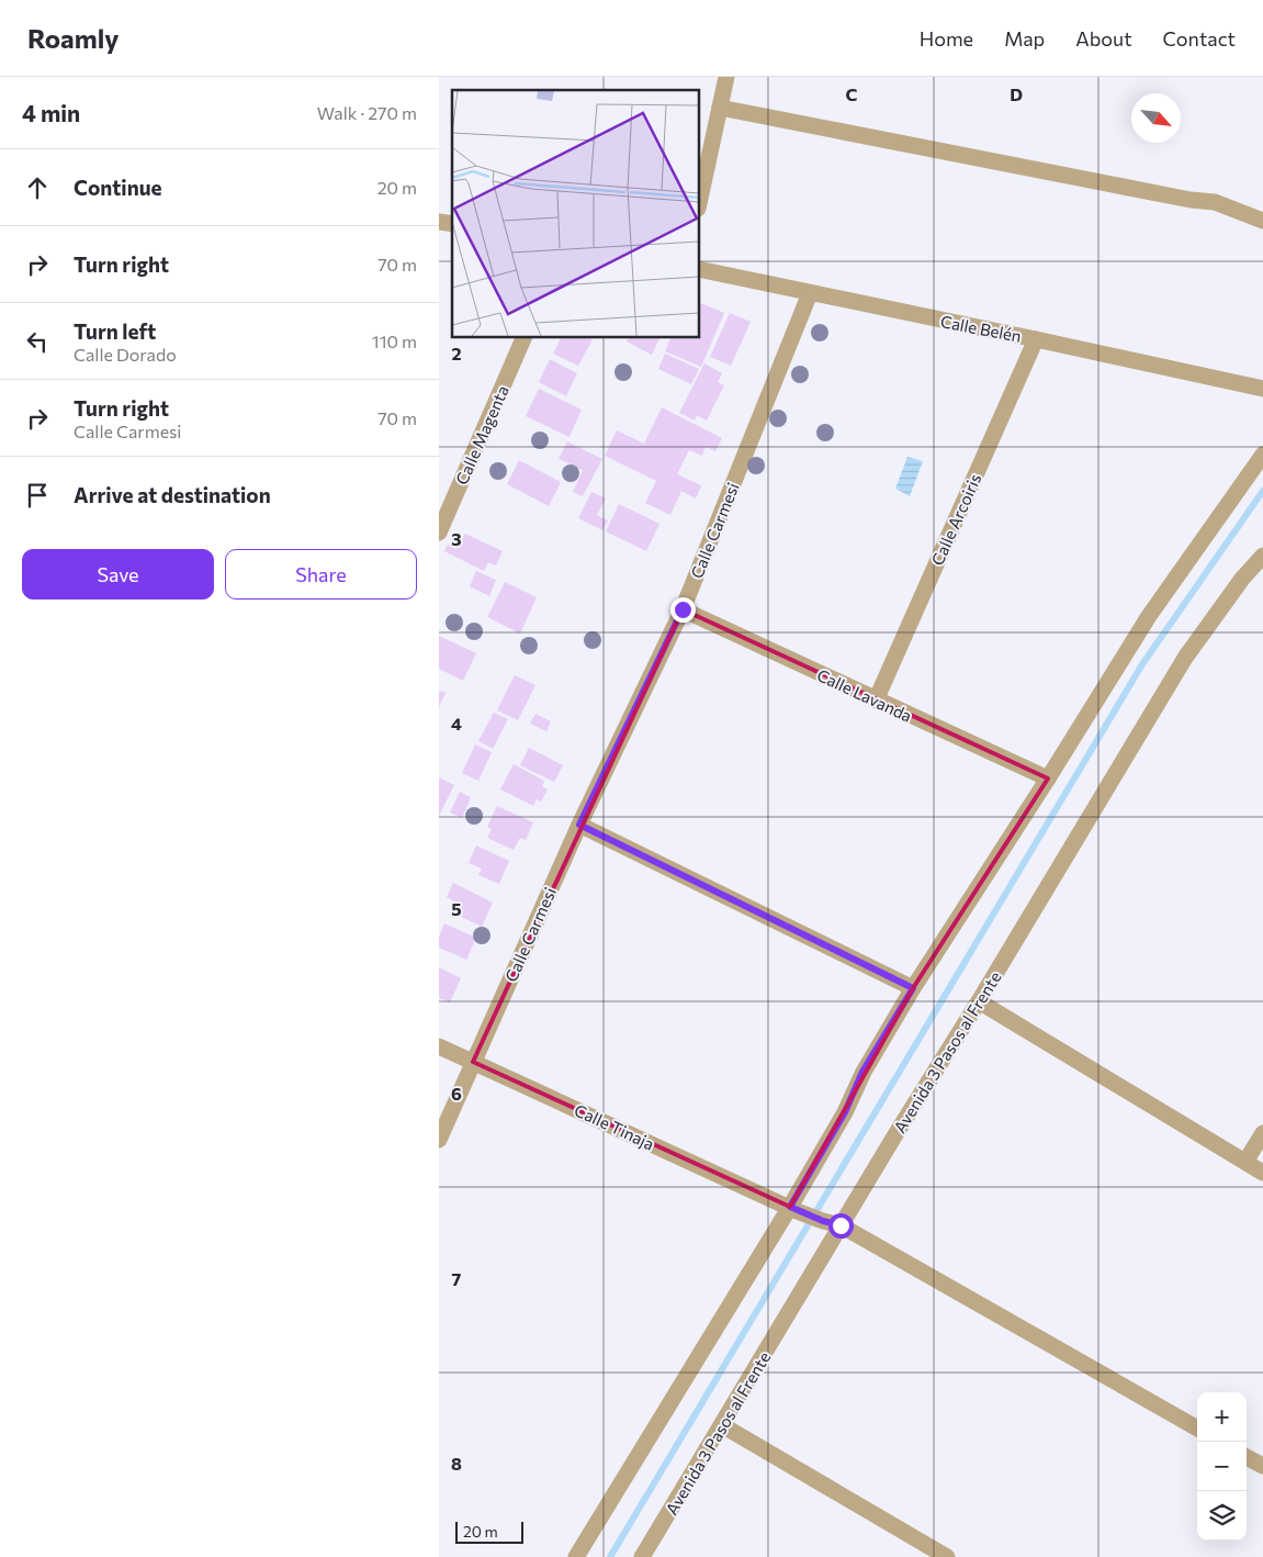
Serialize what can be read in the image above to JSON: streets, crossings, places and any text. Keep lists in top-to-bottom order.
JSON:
{
  "streets": {
    "street": [
      "Calle Belén",
      "Calle Magenta",
      "Calle Arcoiris",
      "Calle Carmesi",
      "Calle Lavanda",
      "Avenida 3 Pasos al Frente",
      "Calle Tinaja"
    ]
  },
  "crossings": [
    ["Calle Belén", "Calle Arcoiris"],
    ["Calle Belén", "Calle Carmesi"],
    ["Calle Arcoiris", "Calle Lavanda"],
    ["Calle Carmesi", "Calle Lavanda"],
    ["Calle Carmesi", "Calle Tinaja"],
    ["Avenida 3 Pasos al Frente", "Calle Tinaja"]
  ],
  "scale_bar": "20 m",
  "north": "bottom right",
  "page": {
    "header": "Roamly",
    "nav": [
      "Home",
      "Map",
      "About",
      "Contact"
    ],
    "heading": ["4 min", "Walk · 270 m"],
    "list": [
      ["Continue", "20 m"],
      ["Turn right", "70 m"],
      ["Turn left", "Calle Dorado", "110 m"],
      ["Turn right", "Calle Carmesi", "70 m"],
      "Arrive at destination"
    ],
    "buttons": ["Save", "Share"],
    "map_buttons": ["+", "−"],
    "scale": "20 m"
  },
  "grid": {
    "columns": ["C", "D"],
    "rows": [
      "2",
      "3",
      "4",
      "5",
      "6",
      "7",
      "8"
    ]
  }
}
